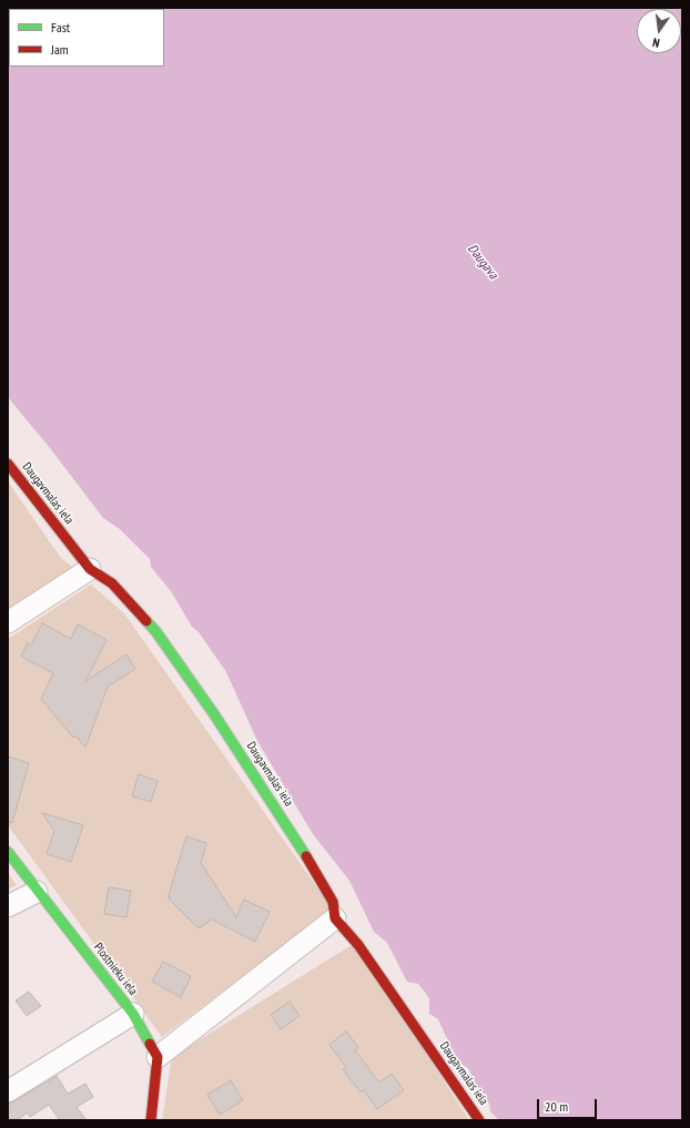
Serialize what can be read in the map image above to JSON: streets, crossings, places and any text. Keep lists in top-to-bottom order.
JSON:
{
  "streets": {
    "street": ["Daugavmalas iela", "Plostnieku iela"]
  },
  "water": ["Daugava"],
  "legend": ["Fast", "Jam"],
  "scale_bar": "20 m",
  "north": "bottom"
}
